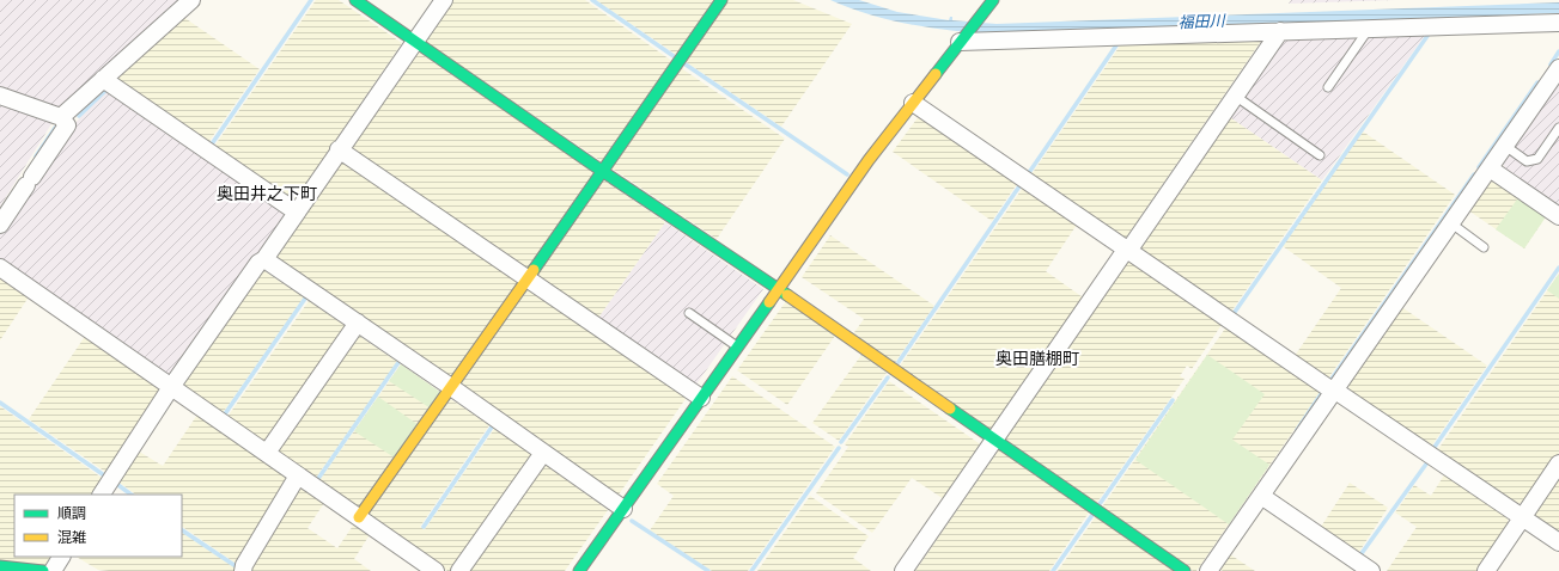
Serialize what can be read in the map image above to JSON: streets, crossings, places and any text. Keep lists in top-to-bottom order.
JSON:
{
  "districts": ["奥田井之下町", "奥田膳棚町"],
  "water": ["福田川"],
  "legend": ["順調", "混雑"]
}
